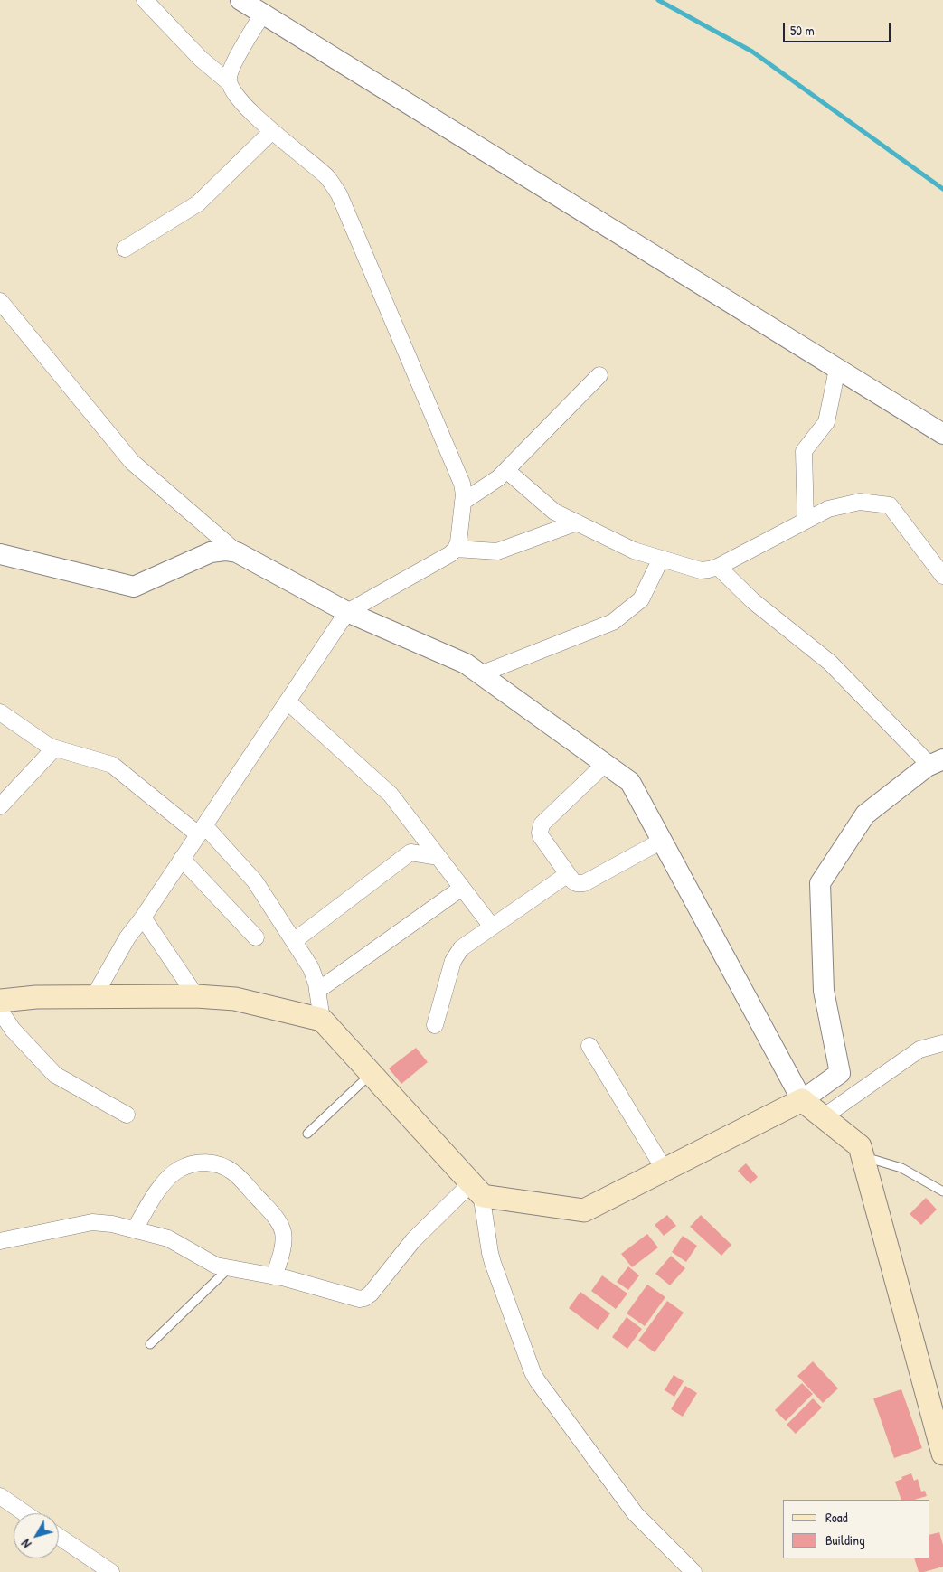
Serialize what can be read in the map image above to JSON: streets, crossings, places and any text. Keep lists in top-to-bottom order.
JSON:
{
  "legend": ["Road", "Building"],
  "scale_bar": "50 m",
  "north": "bottom left"
}
